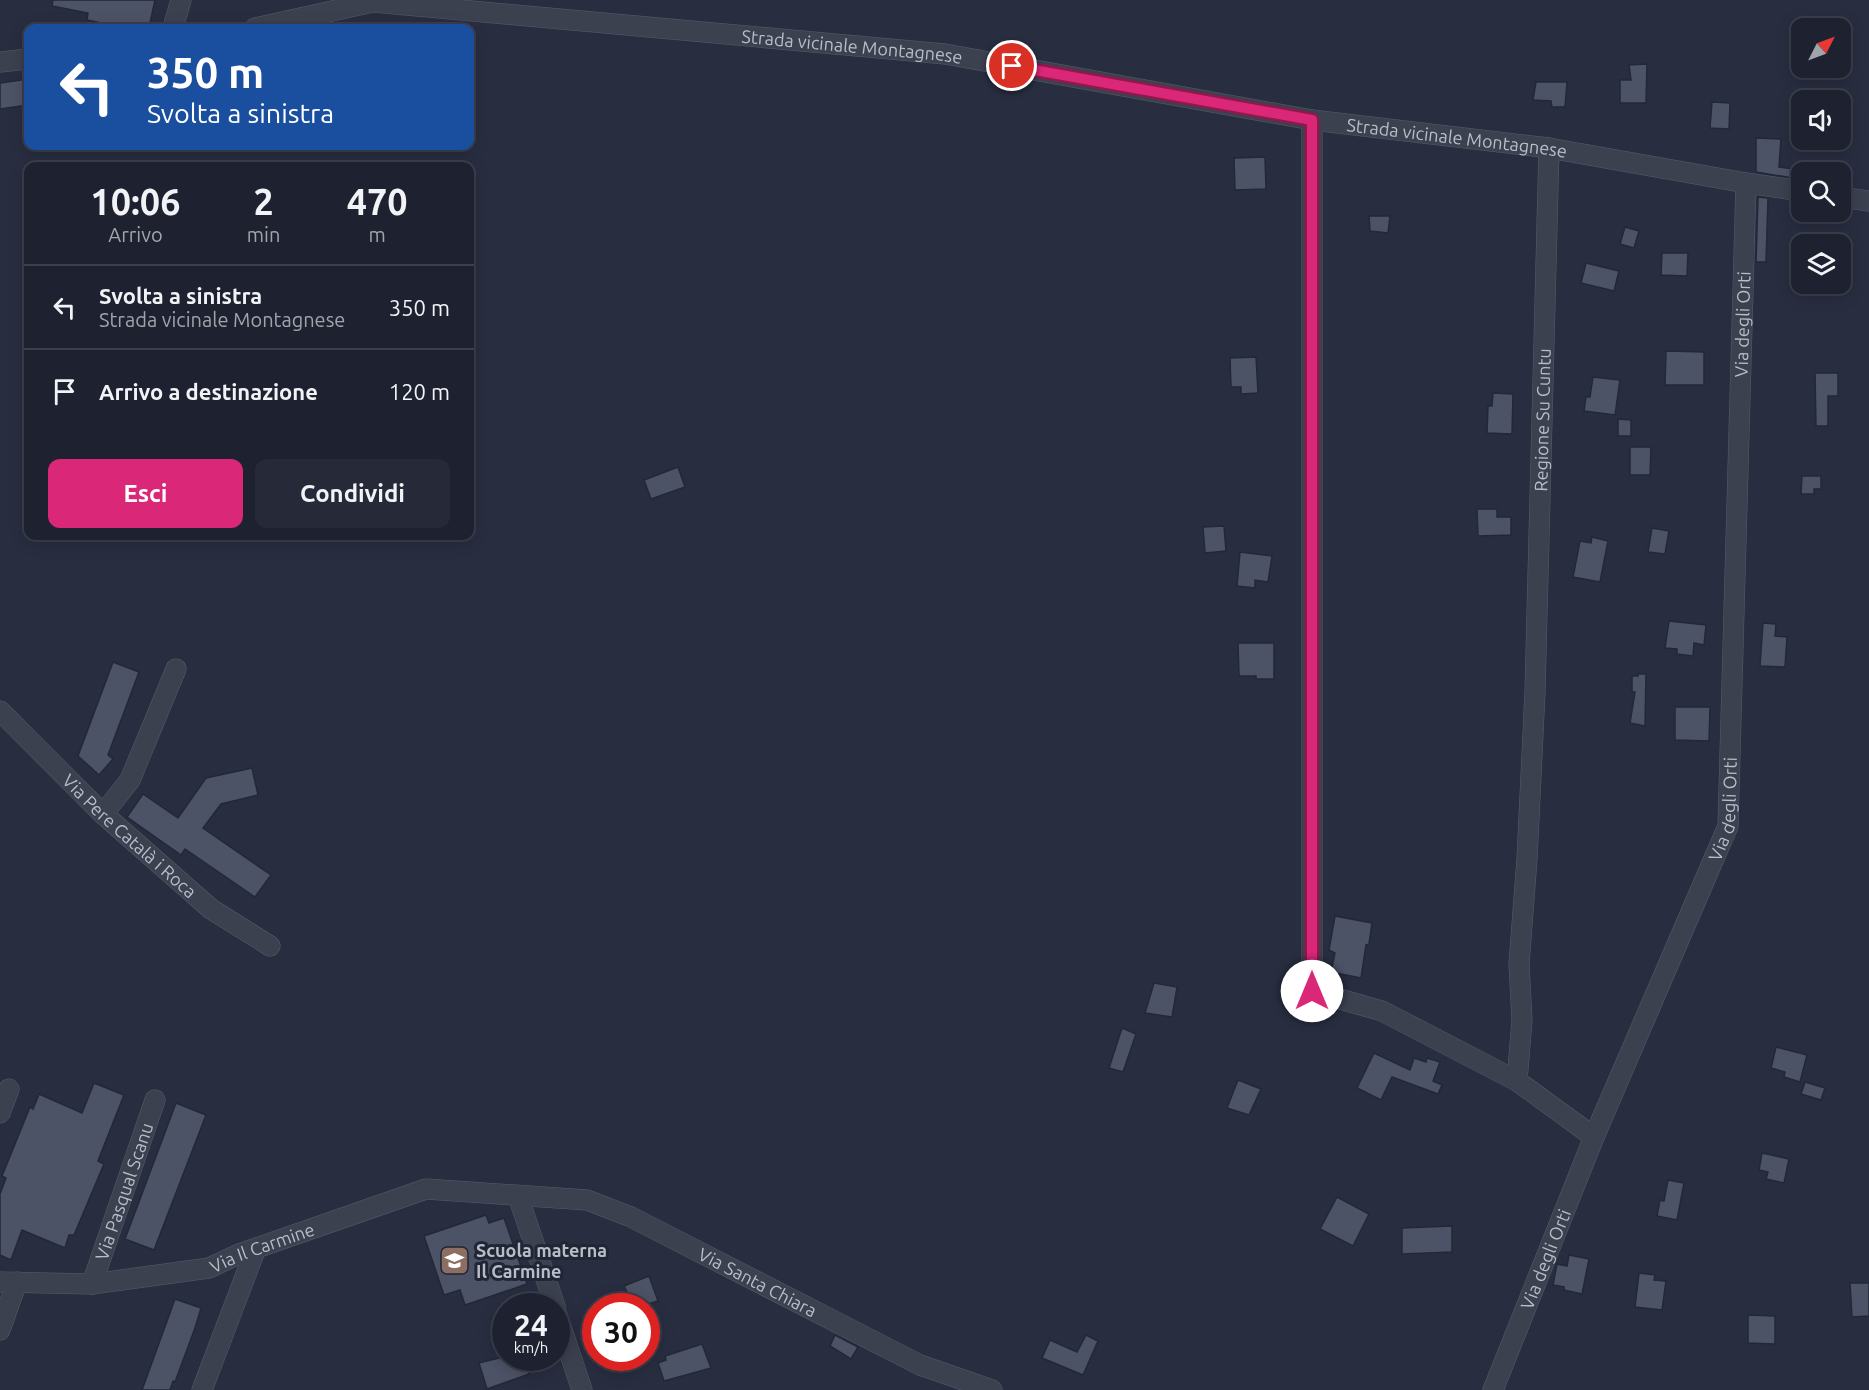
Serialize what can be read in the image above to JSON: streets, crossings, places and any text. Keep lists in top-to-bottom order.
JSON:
{
  "streets": {
    "street": [
      "Strada vicinale Montagnese",
      "Via degli Orti",
      "Regione Su Cuntu",
      "Via Pere Català i Roca",
      "Via Pasqual Scanu",
      "Via Il Carmine",
      "Via Santa Chiara"
    ]
  },
  "crossings": [
    ["Strada vicinale Montagnese", "Via degli Orti"],
    ["Strada vicinale Montagnese", "Regione Su Cuntu"],
    ["Via Pasqual Scanu", "Via Il Carmine"],
    ["Via Il Carmine", "Via Santa Chiara"]
  ],
  "places": {
    "school or university": ["Scuola materna Il Carmine"]
  },
  "north": "top right",
  "page": {
    "turn": ["350 m", "Svolta a sinistra"],
    "eta": [
      "10:06",
      "Arrivo",
      "2",
      "min",
      "470",
      "m"
    ],
    "list": [
      {
        "name": "Svolta a sinistra",
        "note": "Strada vicinale Montagnese",
        "value": "350 m"
      },
      {
        "name": "Arrivo a destinazione",
        "value": "120 m"
      }
    ],
    "buttons": ["Esci", "Condividi"],
    "speed": "24 km/h",
    "limit": "30"
  }
}
